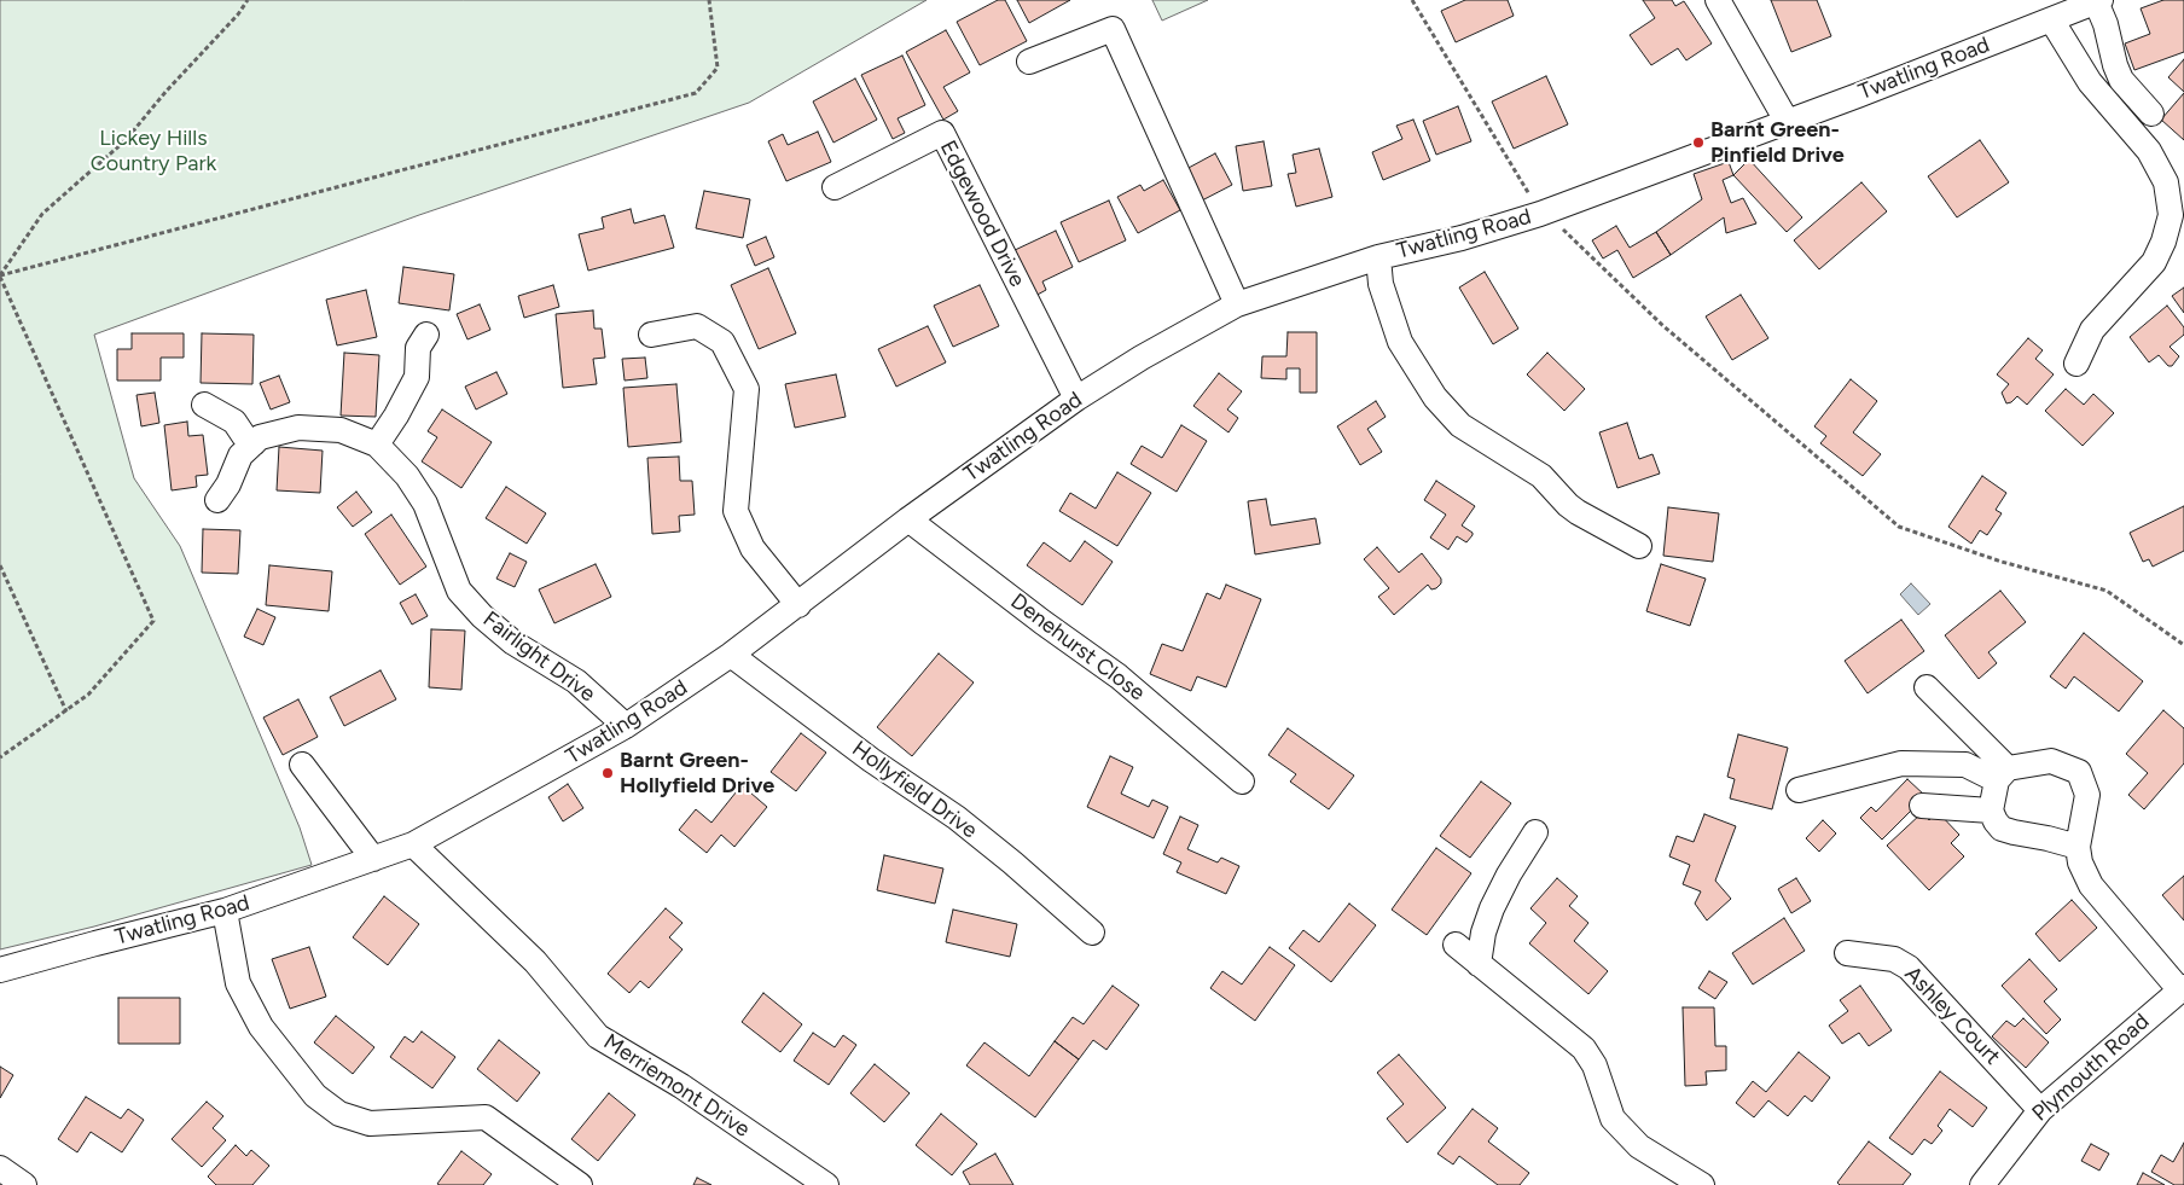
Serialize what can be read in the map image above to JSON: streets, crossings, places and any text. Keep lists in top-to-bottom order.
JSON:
{
  "streets": {
    "street": [
      "Twatling Road",
      "Edgewood Drive",
      "Denehurst Close",
      "Fairlight Drive",
      "Hollyfield Drive",
      "Ashley Court",
      "Plymouth Road",
      "Merriemont Drive"
    ]
  },
  "crossings": [
    ["Twatling Road", "Edgewood Drive"],
    ["Twatling Road", "Denehurst Close"],
    ["Twatling Road", "Fairlight Drive"],
    ["Twatling Road", "Hollyfield Drive"],
    ["Twatling Road", "Merriemont Drive"],
    ["Ashley Court", "Plymouth Road"]
  ],
  "parks": ["Lickey Hills Country Park"],
  "places": ["Barnt Green- Pinfield Drive", "Barnt Green- Hollyfield Drive"]
}
